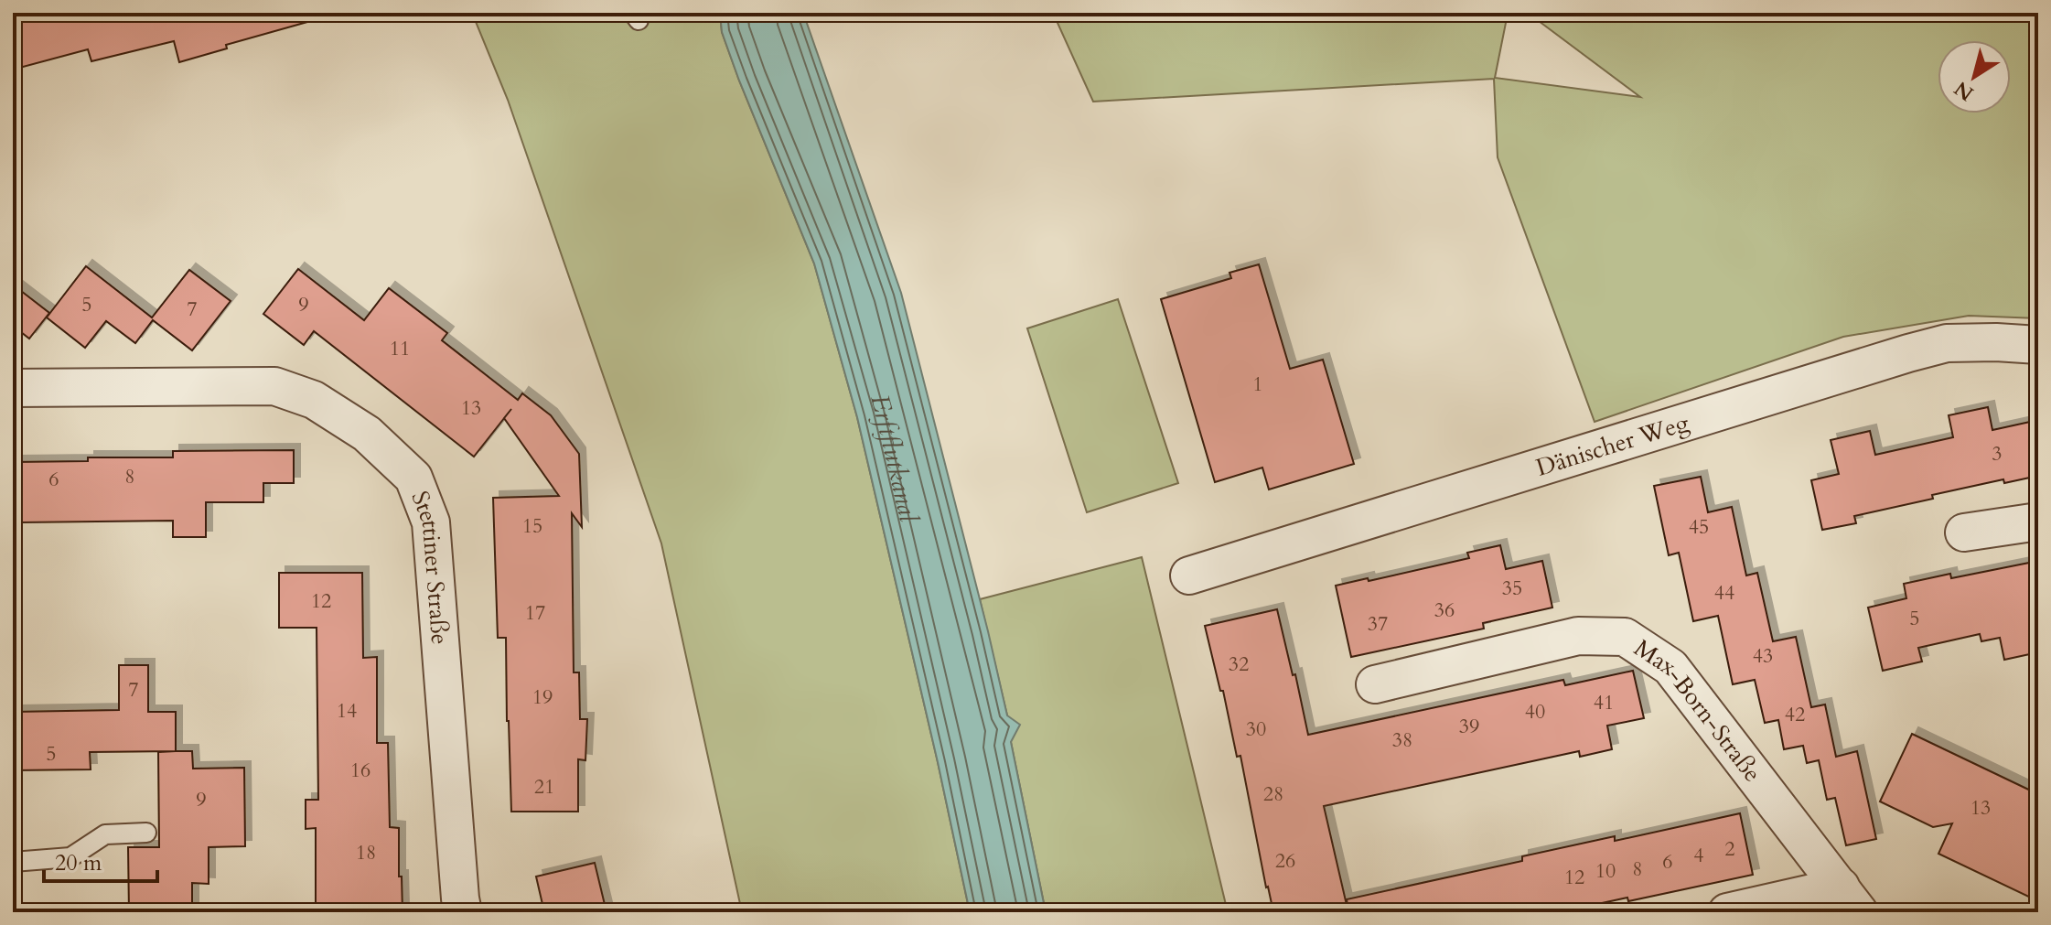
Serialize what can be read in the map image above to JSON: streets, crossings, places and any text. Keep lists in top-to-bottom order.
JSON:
{
  "streets": {
    "street": ["Dänischer Weg", "Stettiner Straße", "Max-Born-Straße"]
  },
  "water": ["Erftflutkanal"],
  "house_numbers": [
    "5",
    "9",
    "7",
    "11",
    "1",
    "13",
    "3",
    "8",
    "6",
    "15",
    "45",
    "35",
    "44",
    "12",
    "36",
    "17",
    "5",
    "37",
    "43",
    "32",
    "7",
    "19",
    "41",
    "14",
    "40",
    "42",
    "39",
    "30",
    "38",
    "5",
    "16",
    "21",
    "28",
    "9",
    "13",
    "2",
    "18",
    "4",
    "26",
    "6",
    "8",
    "10",
    "12"
  ],
  "scale_bar": "20 m",
  "north": "bottom left"
}
